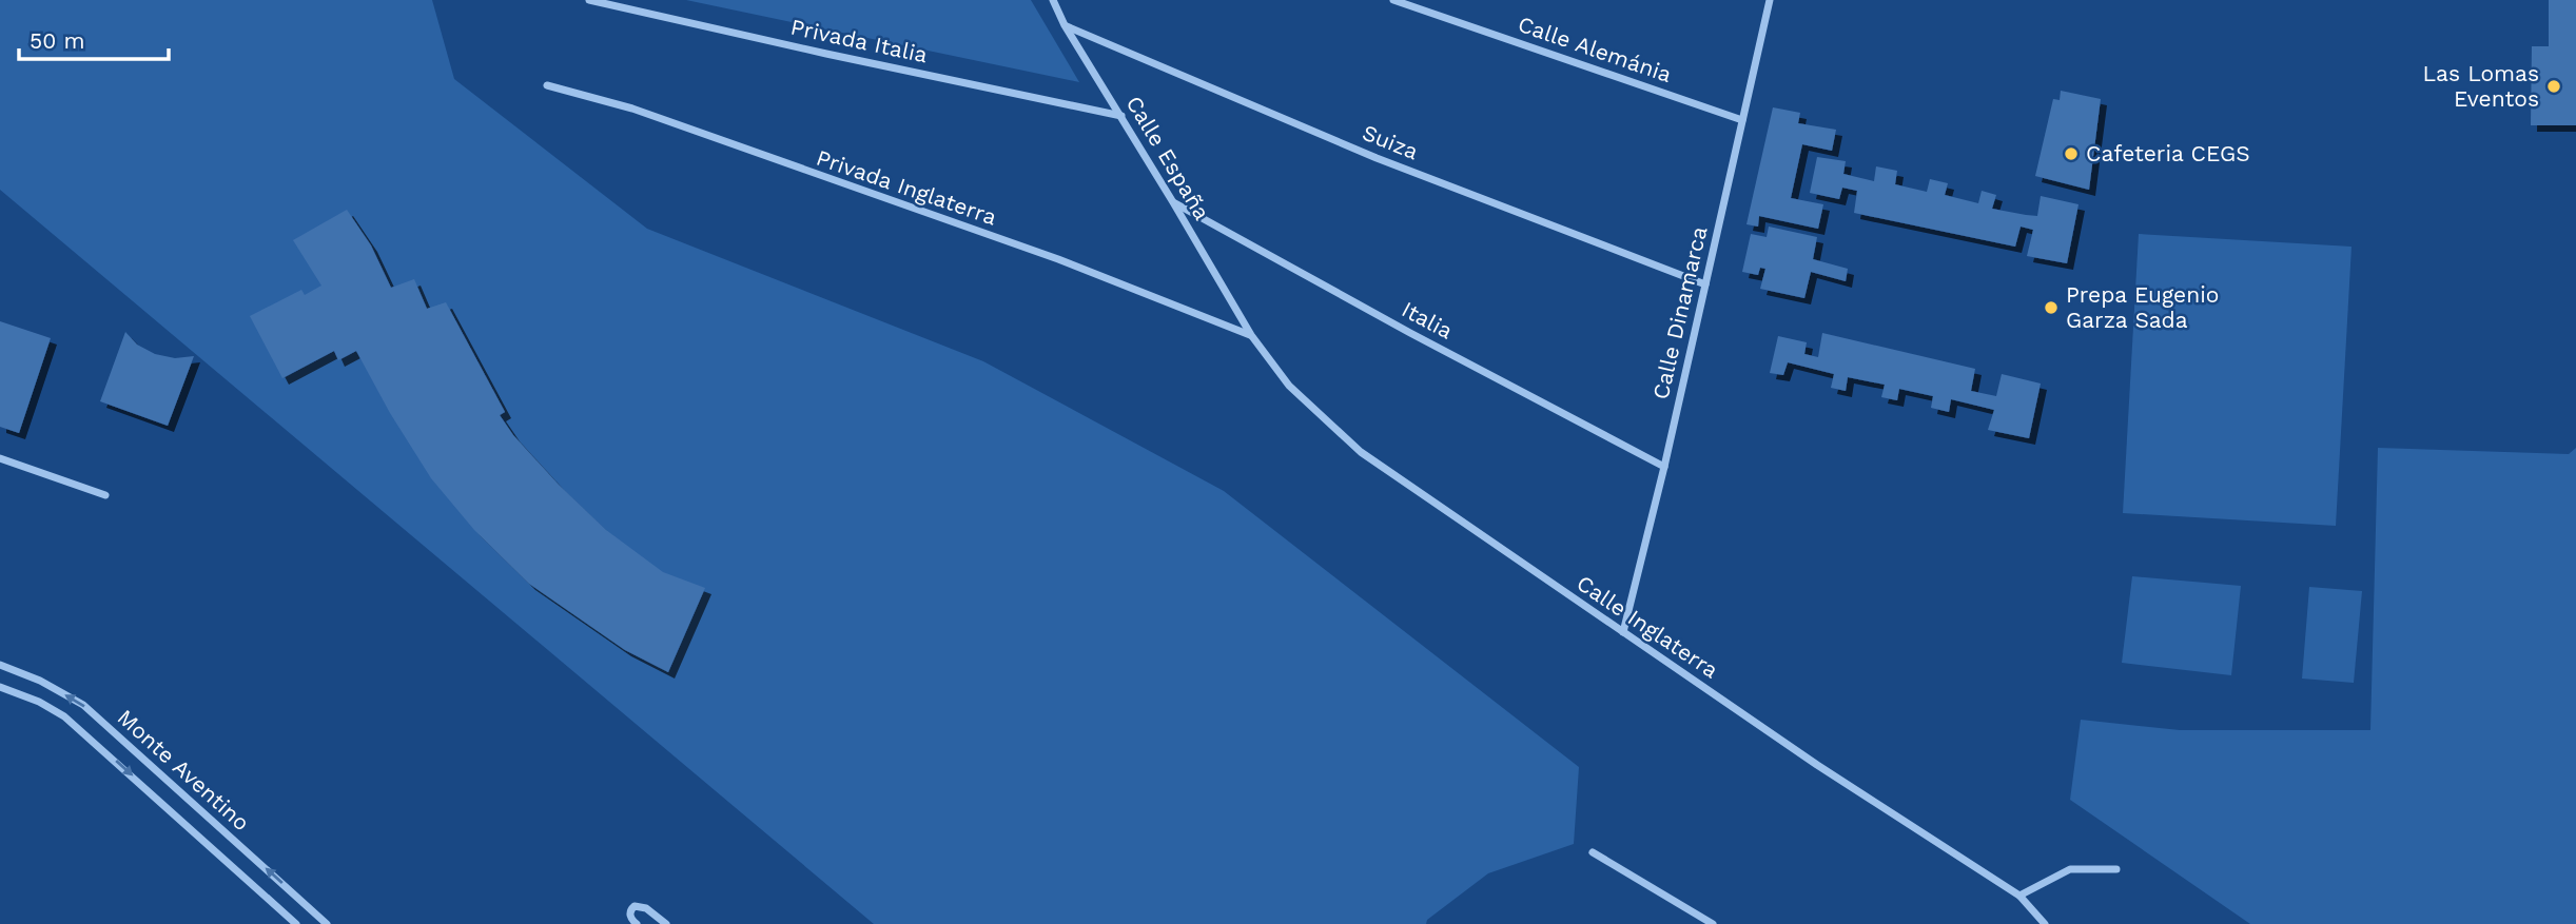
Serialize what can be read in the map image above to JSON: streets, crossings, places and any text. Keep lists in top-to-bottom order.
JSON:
{
  "streets": {
    "street": [
      "Privada Italia",
      "Calle Alemánia",
      "Suiza",
      "Calle España",
      "Privada Inglaterra",
      "Calle Dinamarca",
      "Italia",
      "Calle Inglaterra",
      "Monte Aventino"
    ]
  },
  "crossings": [
    ["Privada Italia", "Calle España"],
    ["Calle Alemánia", "Calle Dinamarca"],
    ["Suiza", "Calle España"],
    ["Suiza", "Calle Dinamarca"],
    ["Calle España", "Privada Inglaterra"],
    ["Calle España", "Italia"],
    ["Calle España", "Calle Inglaterra"],
    ["Privada Inglaterra", "Calle Inglaterra"],
    ["Calle Dinamarca", "Italia"],
    ["Calle Dinamarca", "Calle Inglaterra"]
  ],
  "places": ["Las Lomas Eventos", "Cafeteria CEGS", "Prepa Eugenio Garza Sada"],
  "scale_bar": "50 m"
}
